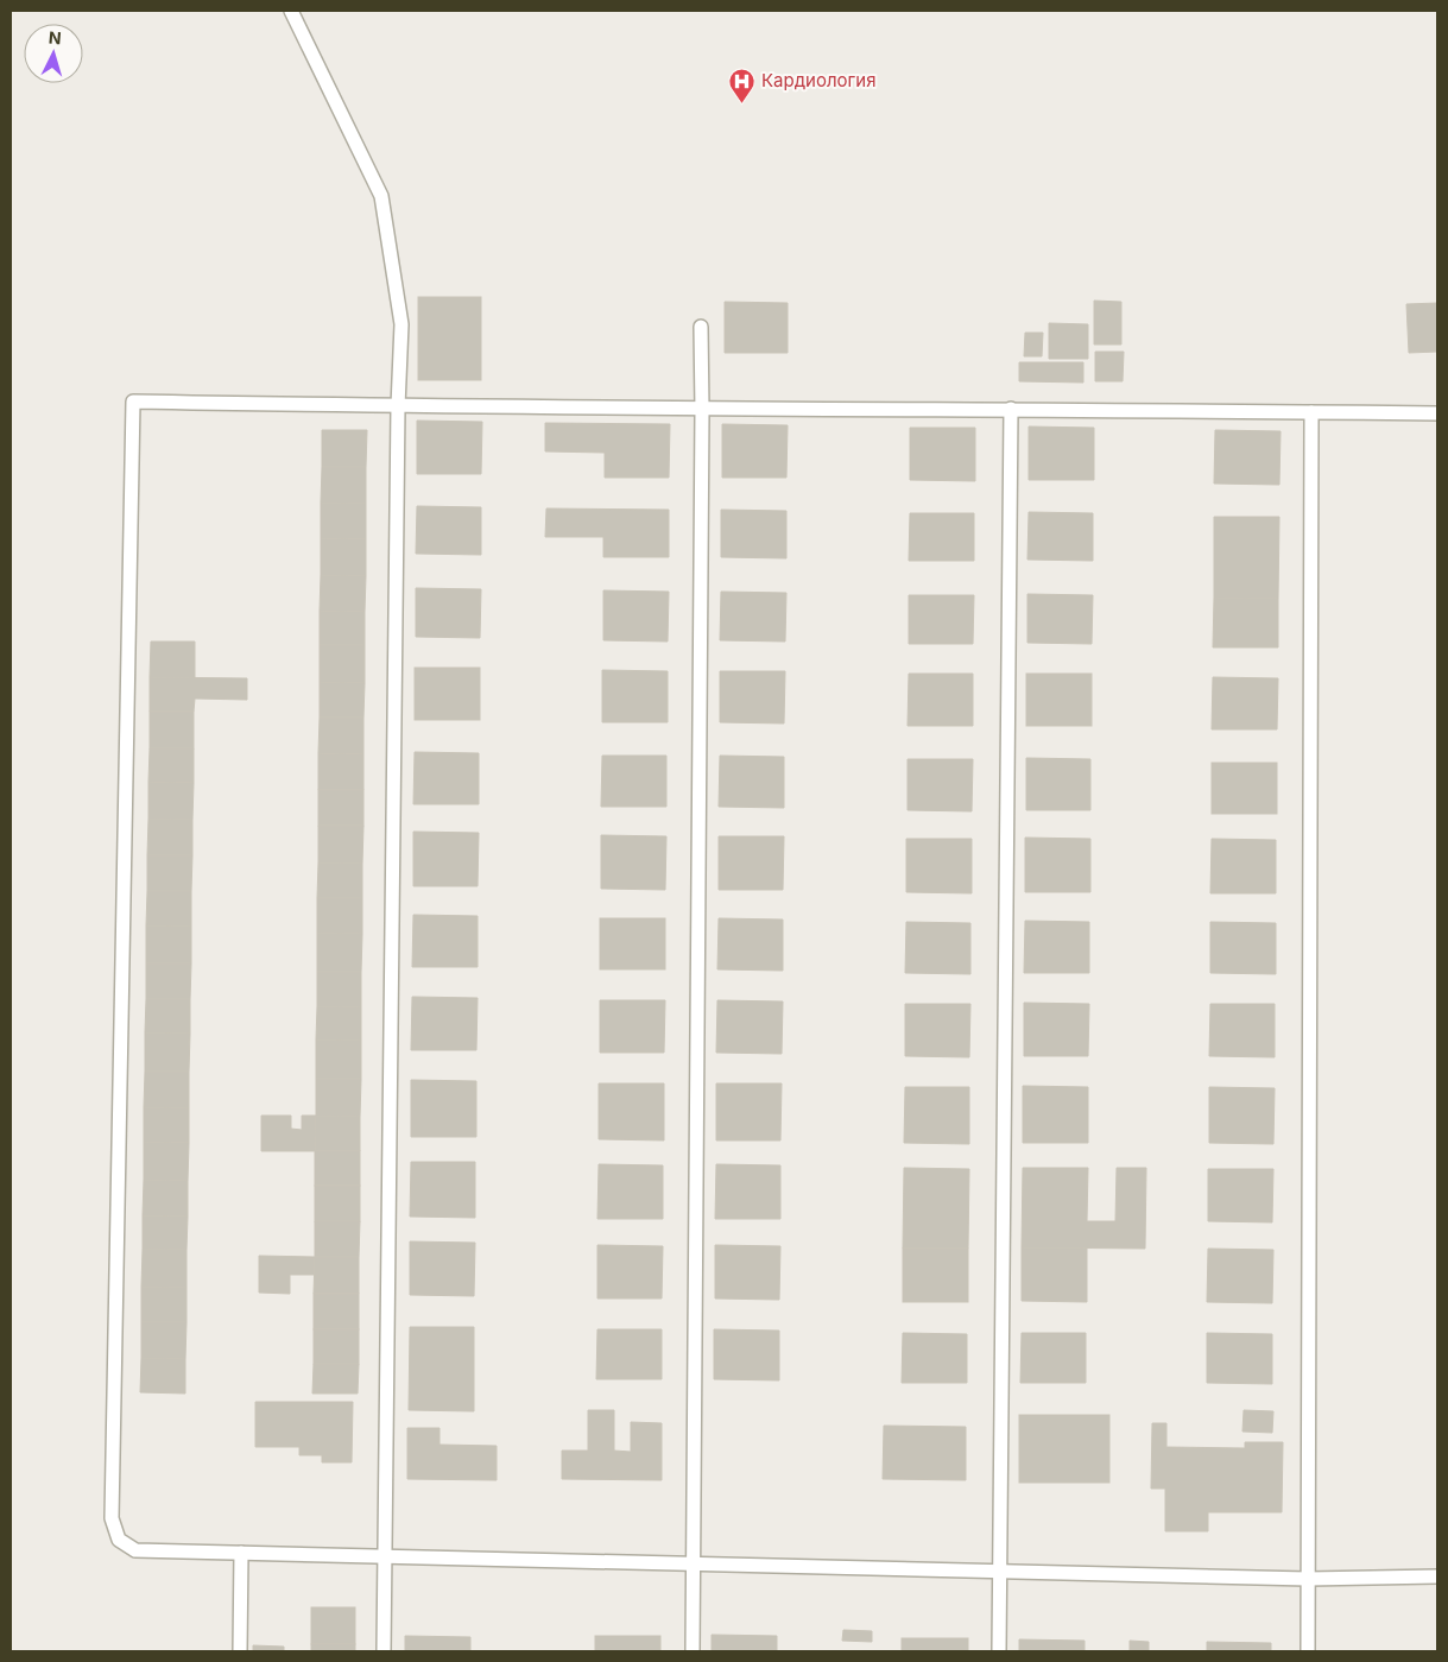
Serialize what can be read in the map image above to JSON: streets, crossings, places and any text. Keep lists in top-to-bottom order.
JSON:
{
  "places": {
    "hospital": ["Кардиология"]
  },
  "north": "top"
}
